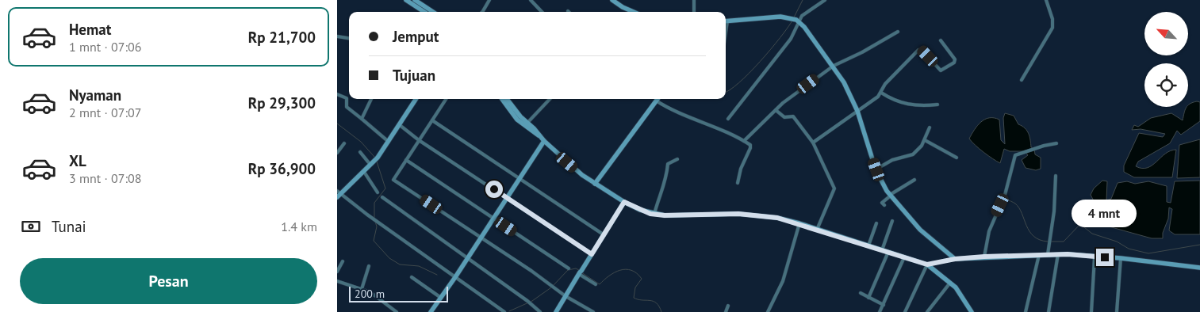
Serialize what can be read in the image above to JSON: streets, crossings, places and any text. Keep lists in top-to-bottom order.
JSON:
{
  "scale_bar": "200 m",
  "north": "top left",
  "page": {
    "list": [
      {
        "name": "Hemat",
        "note": "1 mnt · 07:06",
        "value": "Rp 21,700"
      },
      {
        "name": "Nyaman",
        "note": "2 mnt · 07:07",
        "value": "Rp 29,300"
      },
      {
        "name": "XL",
        "note": "3 mnt · 07:08",
        "value": "Rp 36,900"
      }
    ],
    "banner": ["Jemput", "Tujuan"],
    "bubble": "4 mnt",
    "pay": ["Tunai", "1.4 km"],
    "buttons": "Pesan",
    "scale": "200 m"
  }
}
